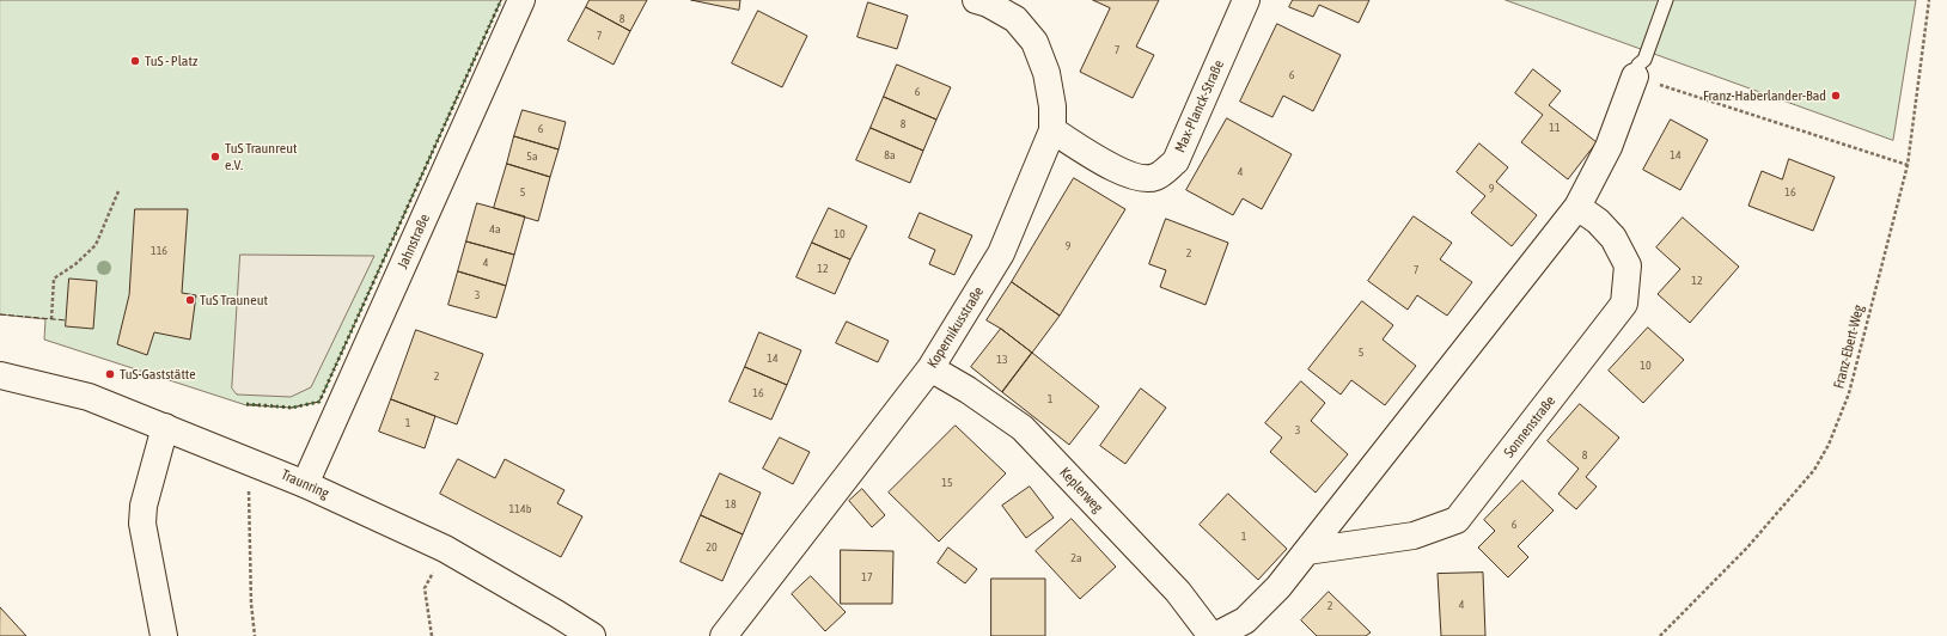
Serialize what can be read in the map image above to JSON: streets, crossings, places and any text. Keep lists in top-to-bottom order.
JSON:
{
  "streets": {
    "street": [
      "Max-Planck-Straße",
      "Jahnstraße",
      "Kopernikusstraße",
      "Sonnenstraße",
      "Traunring",
      "Keplerweg"
    ],
    "path": ["Franz-Ebert-Weg"]
  },
  "crossings": [
    ["Max-Planck-Straße", "Kopernikusstraße"],
    ["Jahnstraße", "Traunring"],
    ["Kopernikusstraße", "Keplerweg"]
  ],
  "places": [
    "TuS - Platz",
    "Franz-Haberlander-Bad",
    "TuS Traunreut e.V.",
    "TuS Trauneut",
    "TuS-Gaststätte"
  ],
  "house_numbers": [
    "8",
    "7",
    "7",
    "6",
    "6",
    "8",
    "11",
    "6",
    "8a",
    "14",
    "5a",
    "4",
    "9",
    "5",
    "16",
    "4a",
    "10",
    "9",
    "116",
    "2",
    "4",
    "12",
    "7",
    "12",
    "3",
    "5",
    "14",
    "13",
    "10",
    "2",
    "16",
    "1",
    "1",
    "3",
    "8",
    "15",
    "18",
    "114b",
    "6",
    "1",
    "20",
    "2a",
    "17",
    "4",
    "2"
  ]
}
